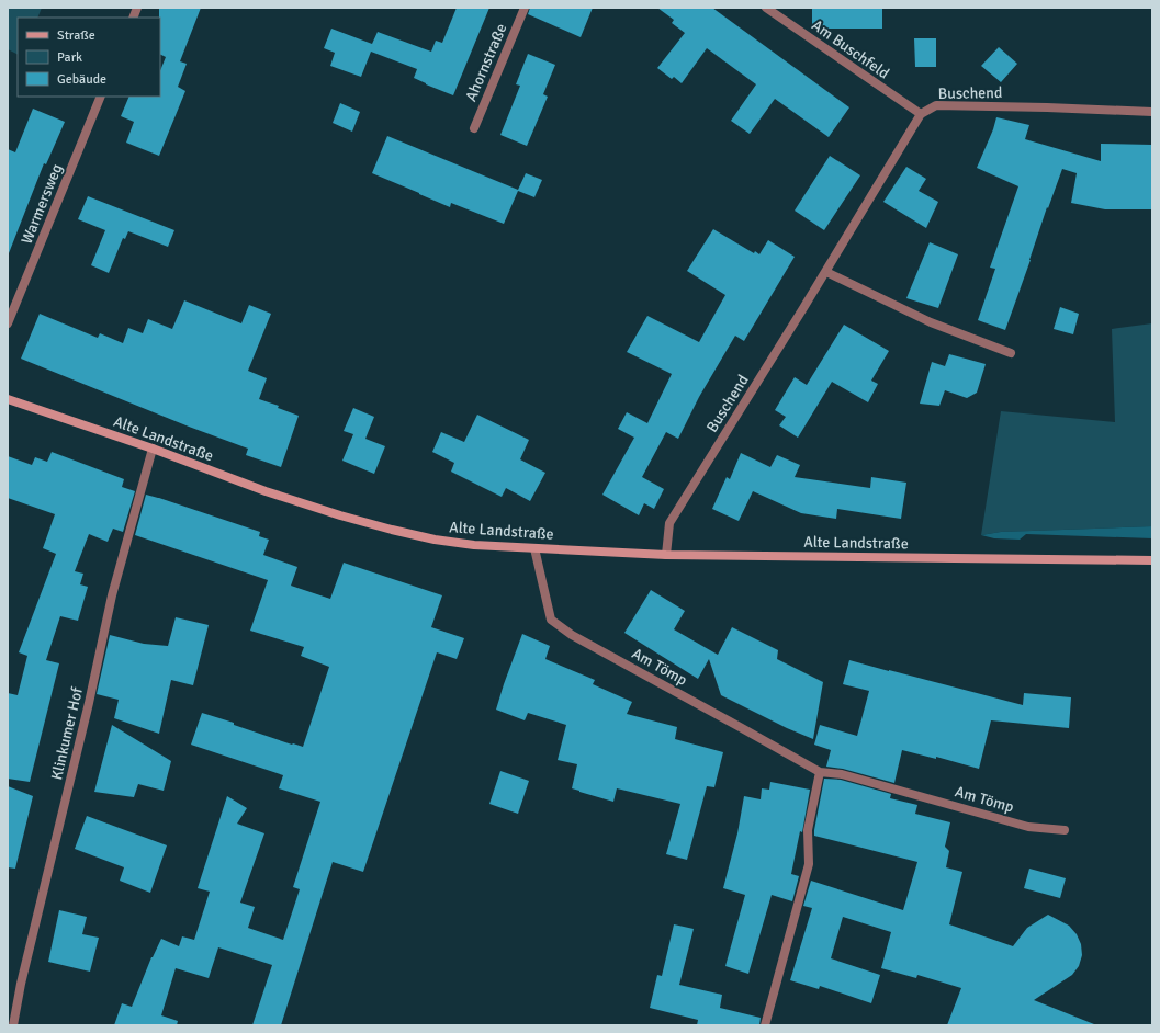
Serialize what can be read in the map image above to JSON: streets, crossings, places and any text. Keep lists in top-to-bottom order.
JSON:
{
  "streets": {
    "main road": ["Alte Landstraße"],
    "street": [
      "Am Buschfeld",
      "Ahornstraße",
      "Buschend",
      "Warmersweg",
      "Am Tömp",
      "Klinkumer Hof"
    ]
  },
  "crossings": [
    ["Am Buschfeld", "Buschend"],
    ["Buschend", "Alte Landstraße"],
    ["Alte Landstraße", "Am Tömp"],
    ["Alte Landstraße", "Klinkumer Hof"]
  ],
  "legend": ["Straße", "Park", "Gebäude"]
}
